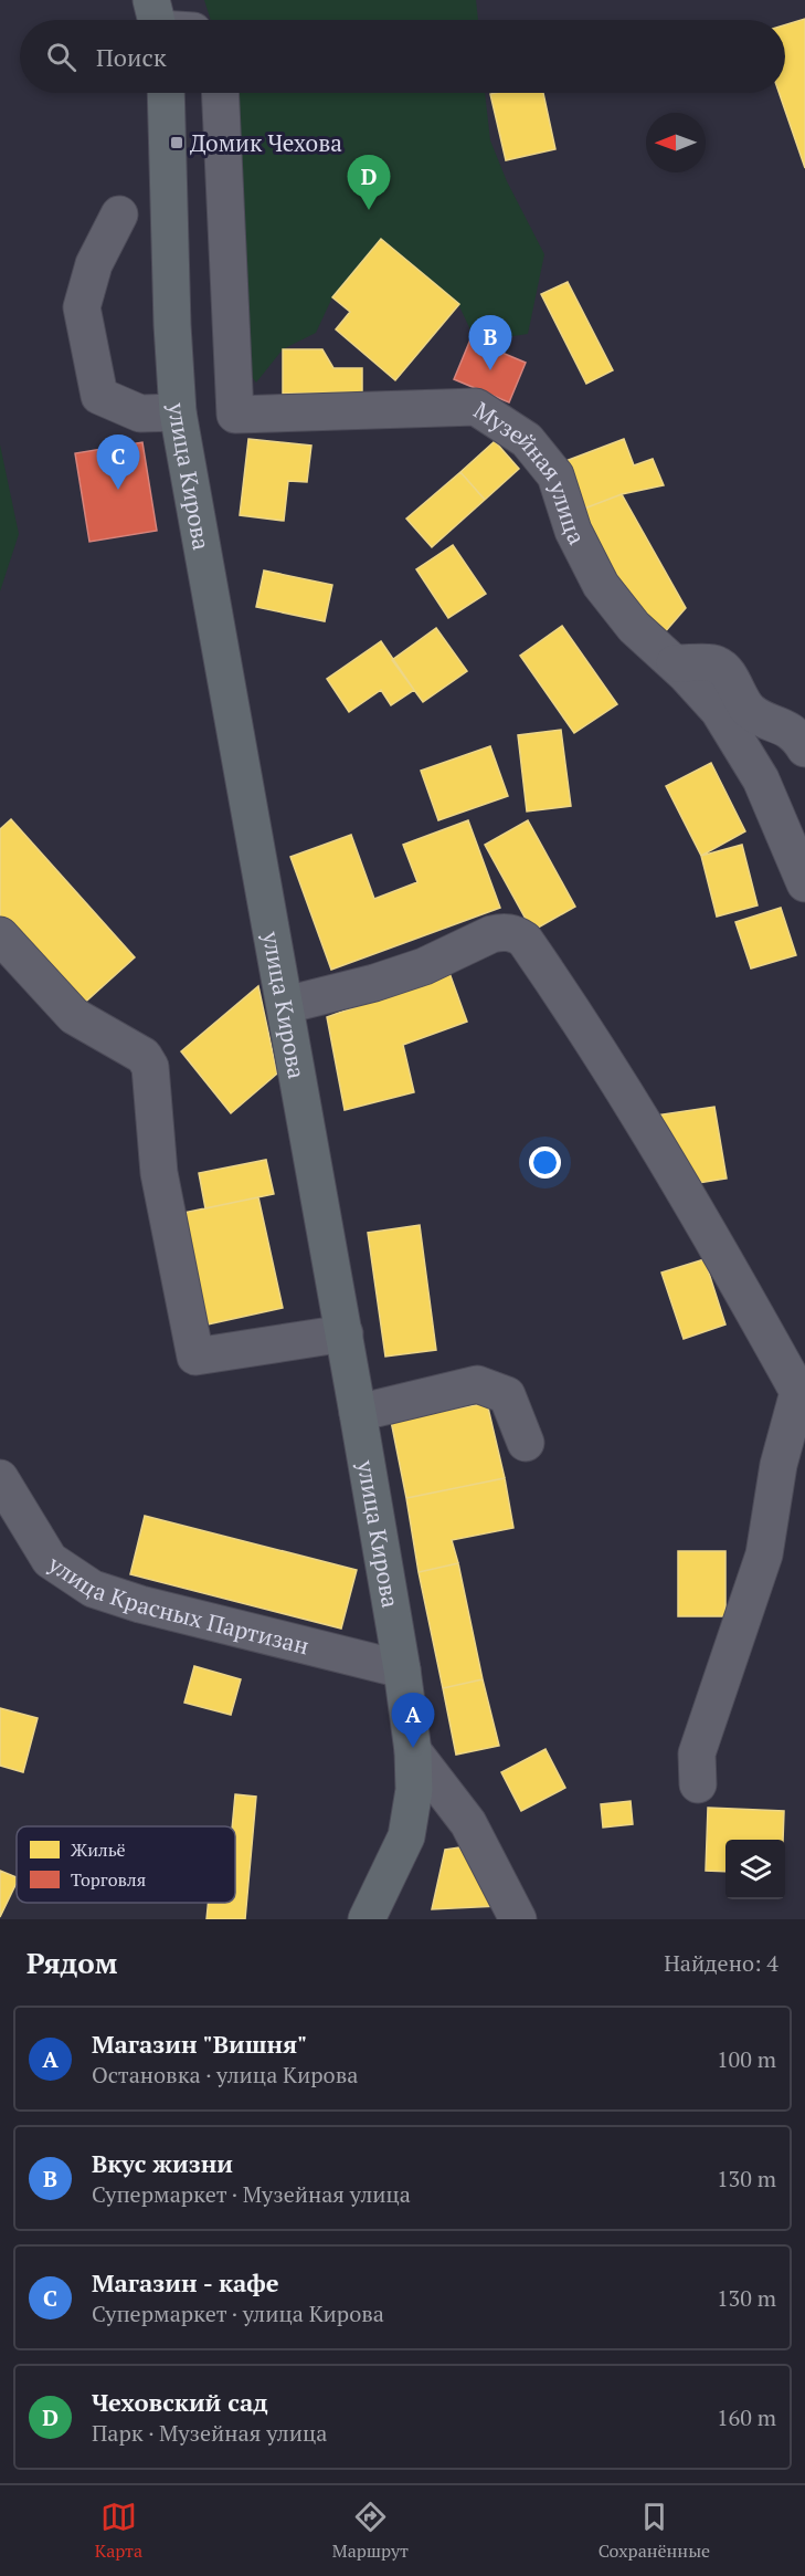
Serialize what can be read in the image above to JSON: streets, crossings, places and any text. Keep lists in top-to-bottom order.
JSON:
{
  "streets": {
    "main road": ["улица Кирова"],
    "street": ["Музейная улица", "улица Красных Партизан"]
  },
  "crossings": [
    ["улица Кирова", "улица Красных Партизан"]
  ],
  "places": {
    "transit": ["Домик Чехова"]
  },
  "legend": ["Жильё", "Торговля"],
  "north": "left",
  "page": {
    "search": "Поиск",
    "pins": [
      "D",
      "B",
      "C",
      "A"
    ],
    "heading": ["Рядом", "Найдено: 4"],
    "list": [
      {
        "mark": "A",
        "name": "Магазин \"Вишня\"",
        "note": "Остановка · улица Кирова",
        "value": "100 m"
      },
      {
        "mark": "B",
        "name": "Вкус жизни",
        "note": "Супермаркет · Музейная улица",
        "value": "130 m"
      },
      {
        "mark": "C",
        "name": "Магазин - кафе",
        "note": "Супермаркет · улица Кирова",
        "value": "130 m"
      },
      {
        "mark": "D",
        "name": "Чеховский сад",
        "note": "Парк · Музейная улица",
        "value": "160 m"
      }
    ],
    "nav": ["Карта", "Маршрут", "Сохранённые"]
  }
}
